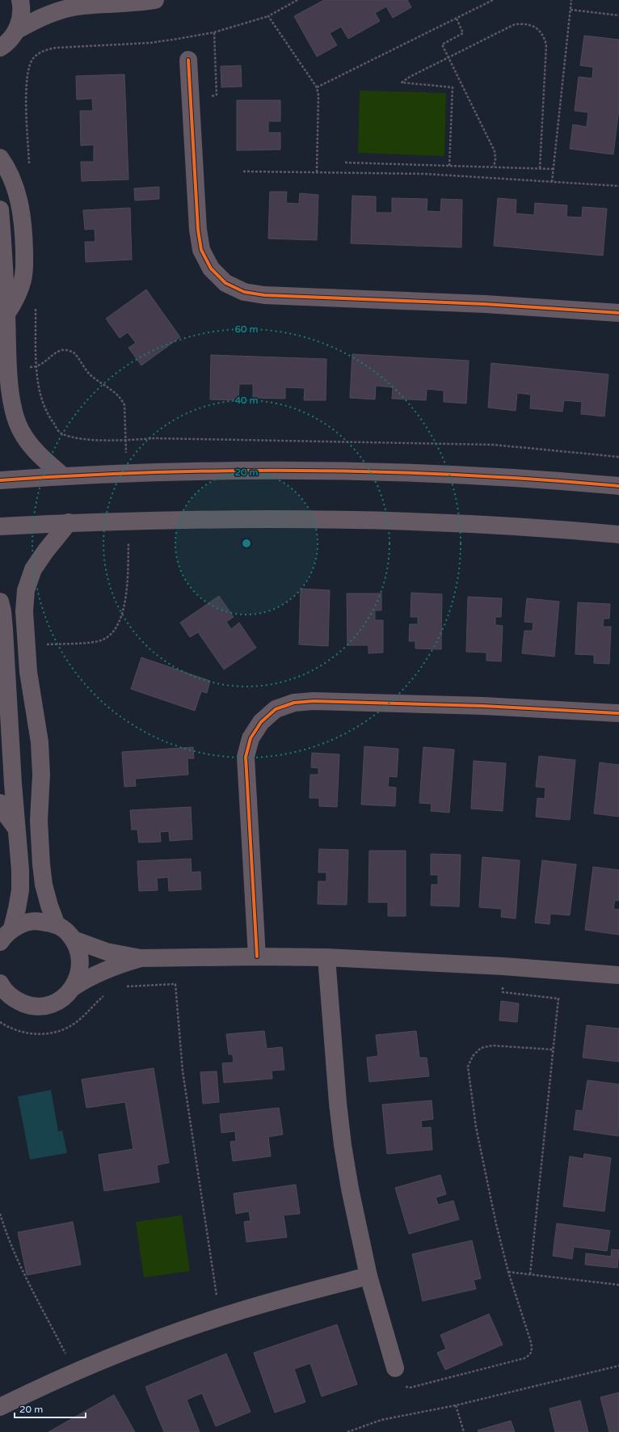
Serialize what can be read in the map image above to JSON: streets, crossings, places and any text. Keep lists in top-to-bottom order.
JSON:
{
  "scale_bar": "20 m",
  "rings": ["60 m", "40 m", "20 m"]
}
